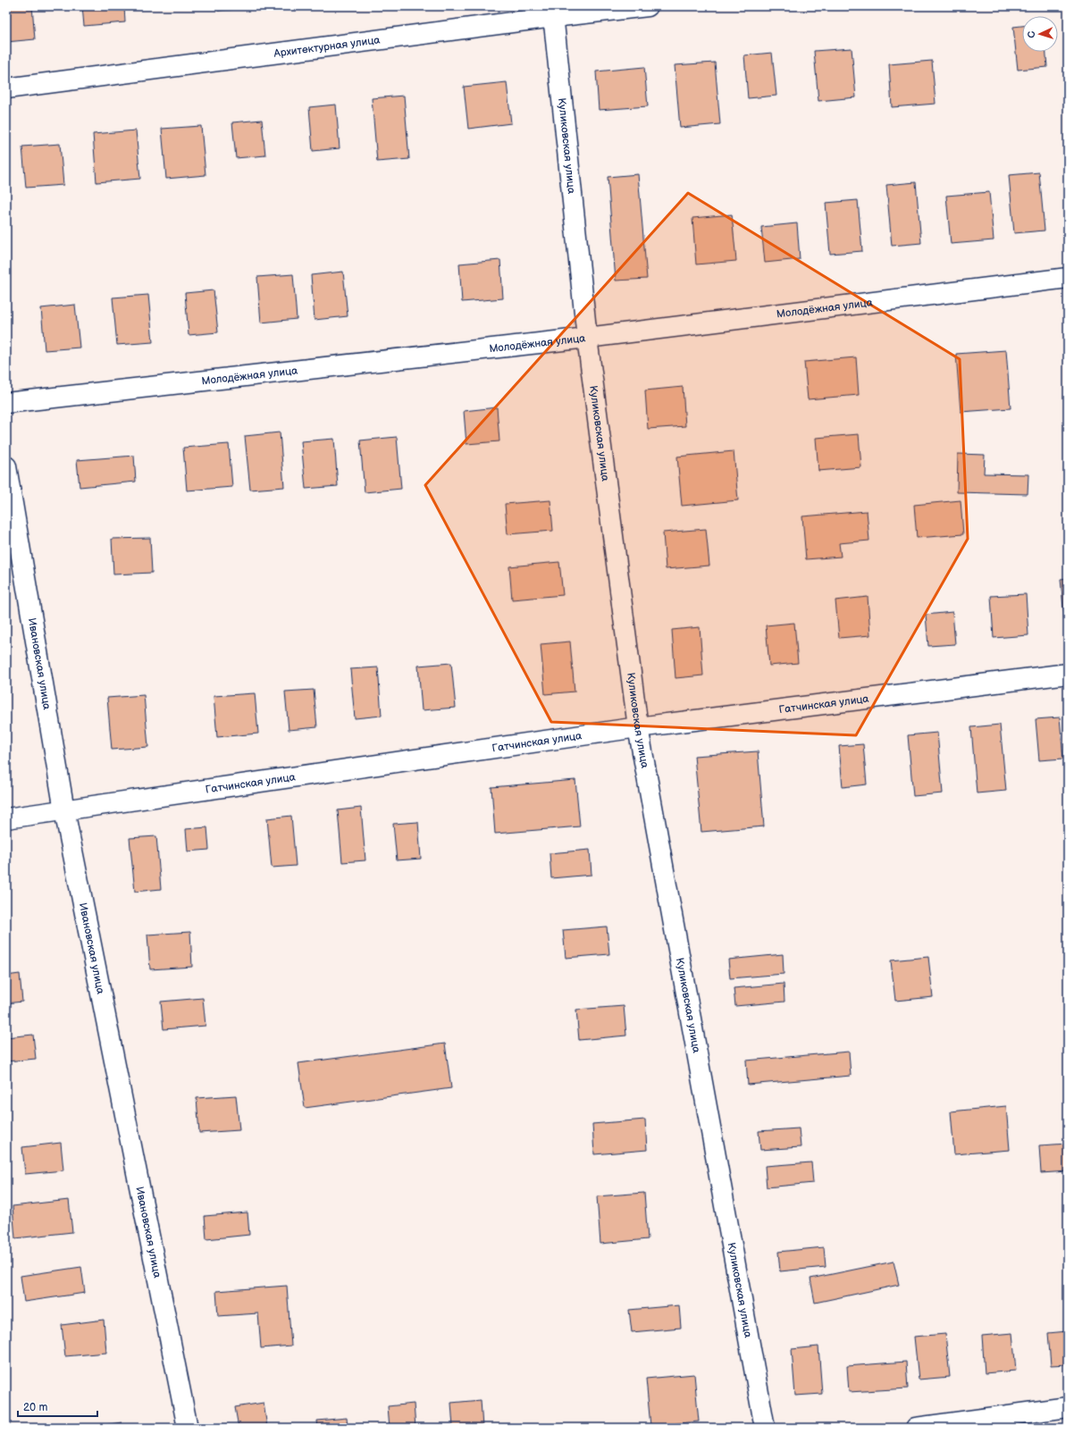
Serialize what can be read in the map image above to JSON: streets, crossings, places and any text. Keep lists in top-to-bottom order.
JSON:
{
  "streets": {
    "street": [
      "Архитектурная улица",
      "Куликовская улица",
      "Молодёжная улица",
      "Ивановская улица",
      "Гатчинская улица"
    ]
  },
  "crossings": [
    ["Архитектурная улица", "Куликовская улица"],
    ["Куликовская улица", "Молодёжная улица"],
    ["Куликовская улица", "Гатчинская улица"],
    ["Ивановская улица", "Гатчинская улица"]
  ],
  "scale_bar": "20 m",
  "north": "left"
}
